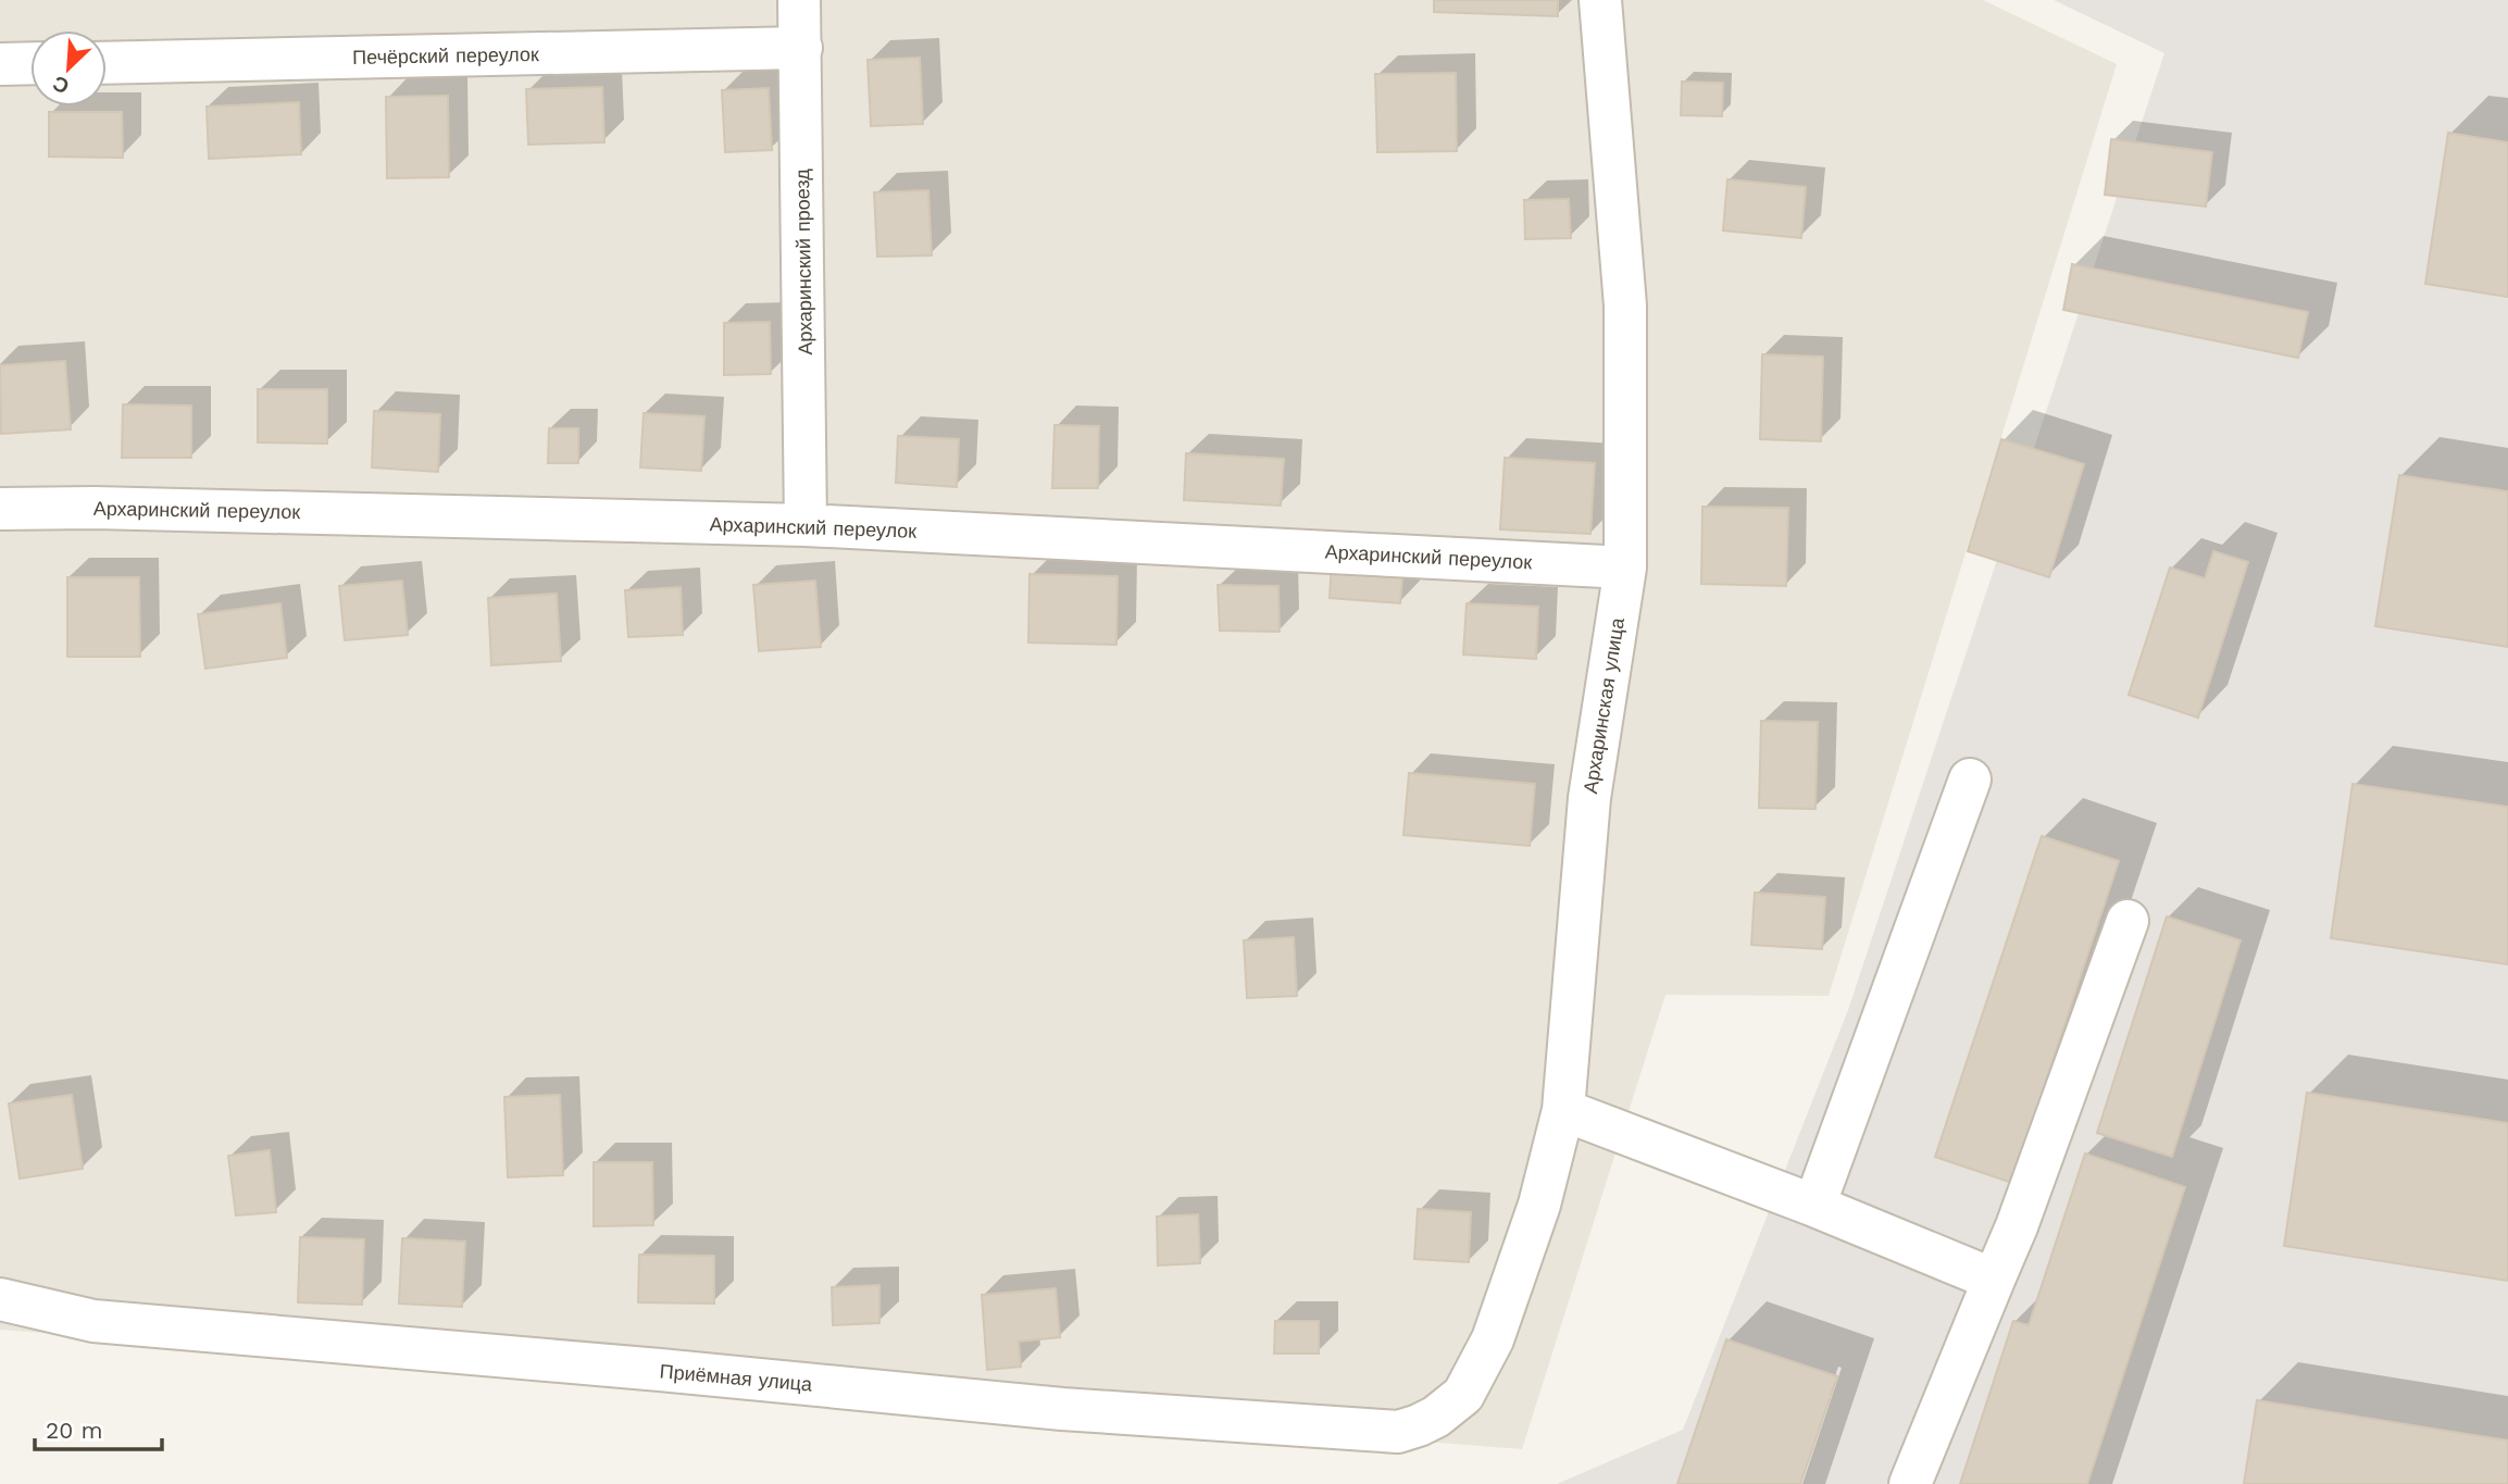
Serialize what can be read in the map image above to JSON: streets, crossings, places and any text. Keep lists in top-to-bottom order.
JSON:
{
  "streets": {
    "street": [
      "Печёрский переулок",
      "Архаринский проезд",
      "Архаринский переулок",
      "Архаринская улица",
      "Приёмная улица"
    ]
  },
  "crossings": [
    ["Печёрский переулок", "Архаринский проезд"],
    ["Архаринский проезд", "Архаринский переулок"],
    ["Архаринский переулок", "Архаринская улица"],
    ["Архаринская улица", "Приёмная улица"]
  ],
  "scale_bar": "20 m",
  "north": "bottom left"
}
